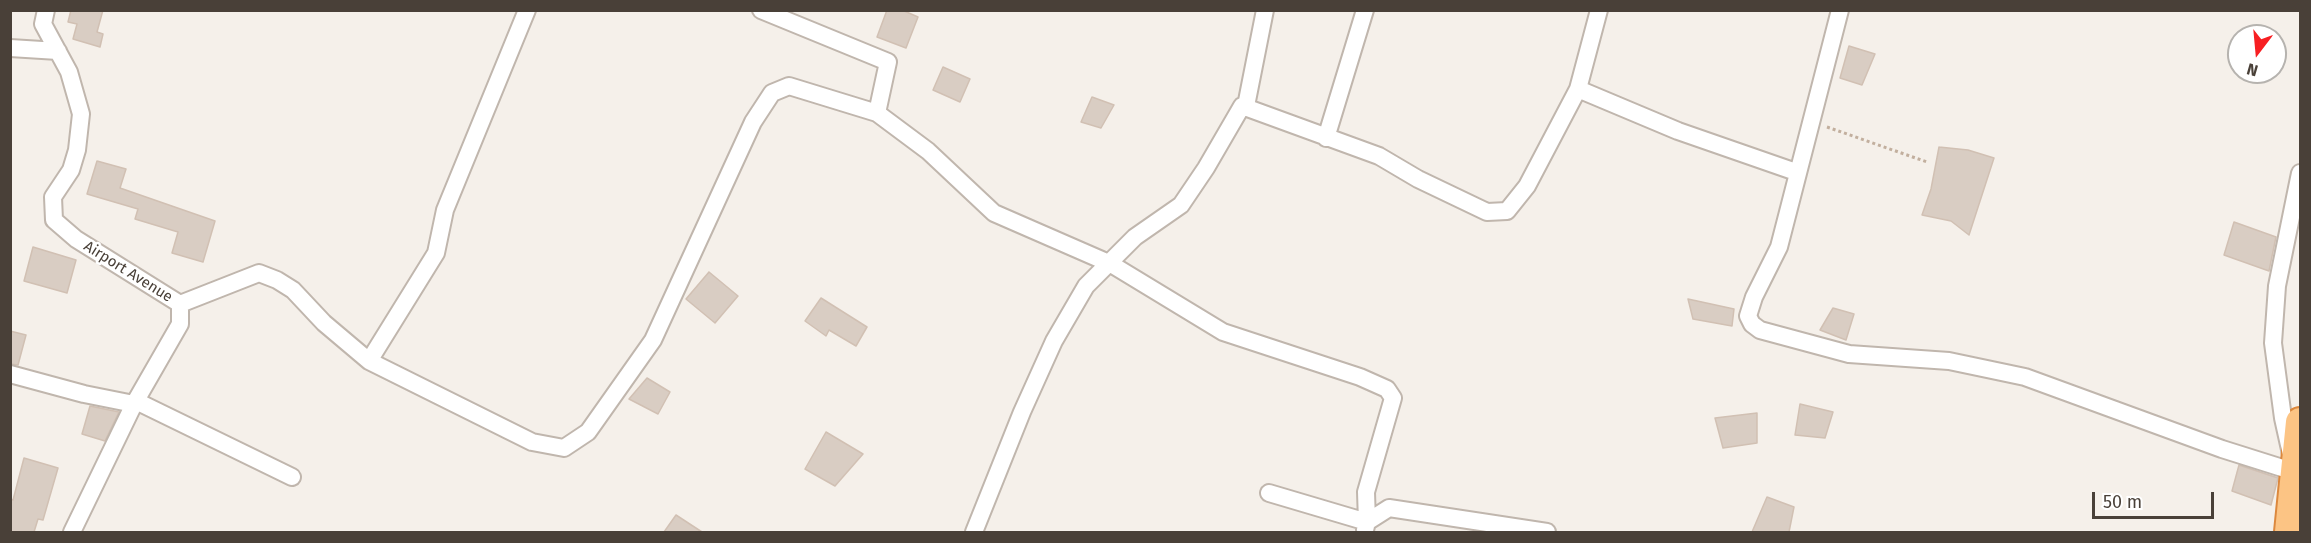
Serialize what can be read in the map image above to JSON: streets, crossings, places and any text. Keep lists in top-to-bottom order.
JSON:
{
  "streets": {
    "street": ["Airport Avenue"]
  },
  "scale_bar": "50 m",
  "north": "bottom"
}
